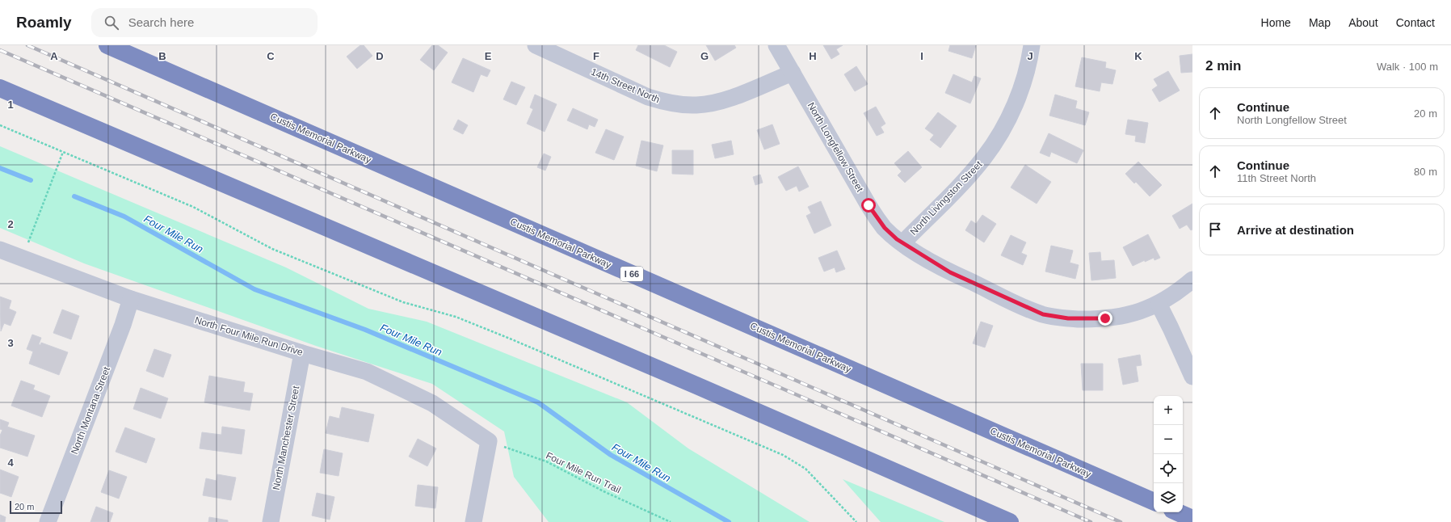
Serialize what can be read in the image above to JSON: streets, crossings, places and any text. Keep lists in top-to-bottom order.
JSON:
{
  "streets": {
    "highway": ["Custis Memorial Parkway", "I 66"],
    "street": [
      "14th Street North",
      "North Longfellow Street",
      "North Livingston Street",
      "North Four Mile Run Drive",
      "North Montana Street",
      "North Manchester Street"
    ],
    "path": ["Four Mile Run Trail"]
  },
  "crossings": [
    ["14th Street North", "North Longfellow Street"],
    ["North Longfellow Street", "North Livingston Street"],
    ["North Four Mile Run Drive", "North Montana Street"],
    ["North Four Mile Run Drive", "North Manchester Street"],
    ["North Four Mile Run Drive", "Four Mile Run Trail"]
  ],
  "water": ["Four Mile Run"],
  "scale_bar": "20 m",
  "page": {
    "header": "Roamly",
    "search": "Search here",
    "nav": [
      "Home",
      "Map",
      "About",
      "Contact"
    ],
    "heading": ["2 min", "Walk · 100 m"],
    "list": [
      ["Continue", "North Longfellow Street", "20 m"],
      ["Continue", "11th Street North", "80 m"],
      "Arrive at destination"
    ],
    "map_buttons": ["+", "−"],
    "scale": "20 m"
  },
  "grid": {
    "columns": [
      "A",
      "B",
      "C",
      "D",
      "E",
      "F",
      "G",
      "H",
      "I",
      "J",
      "K"
    ],
    "rows": [
      "1",
      "2",
      "3",
      "4"
    ]
  }
}
